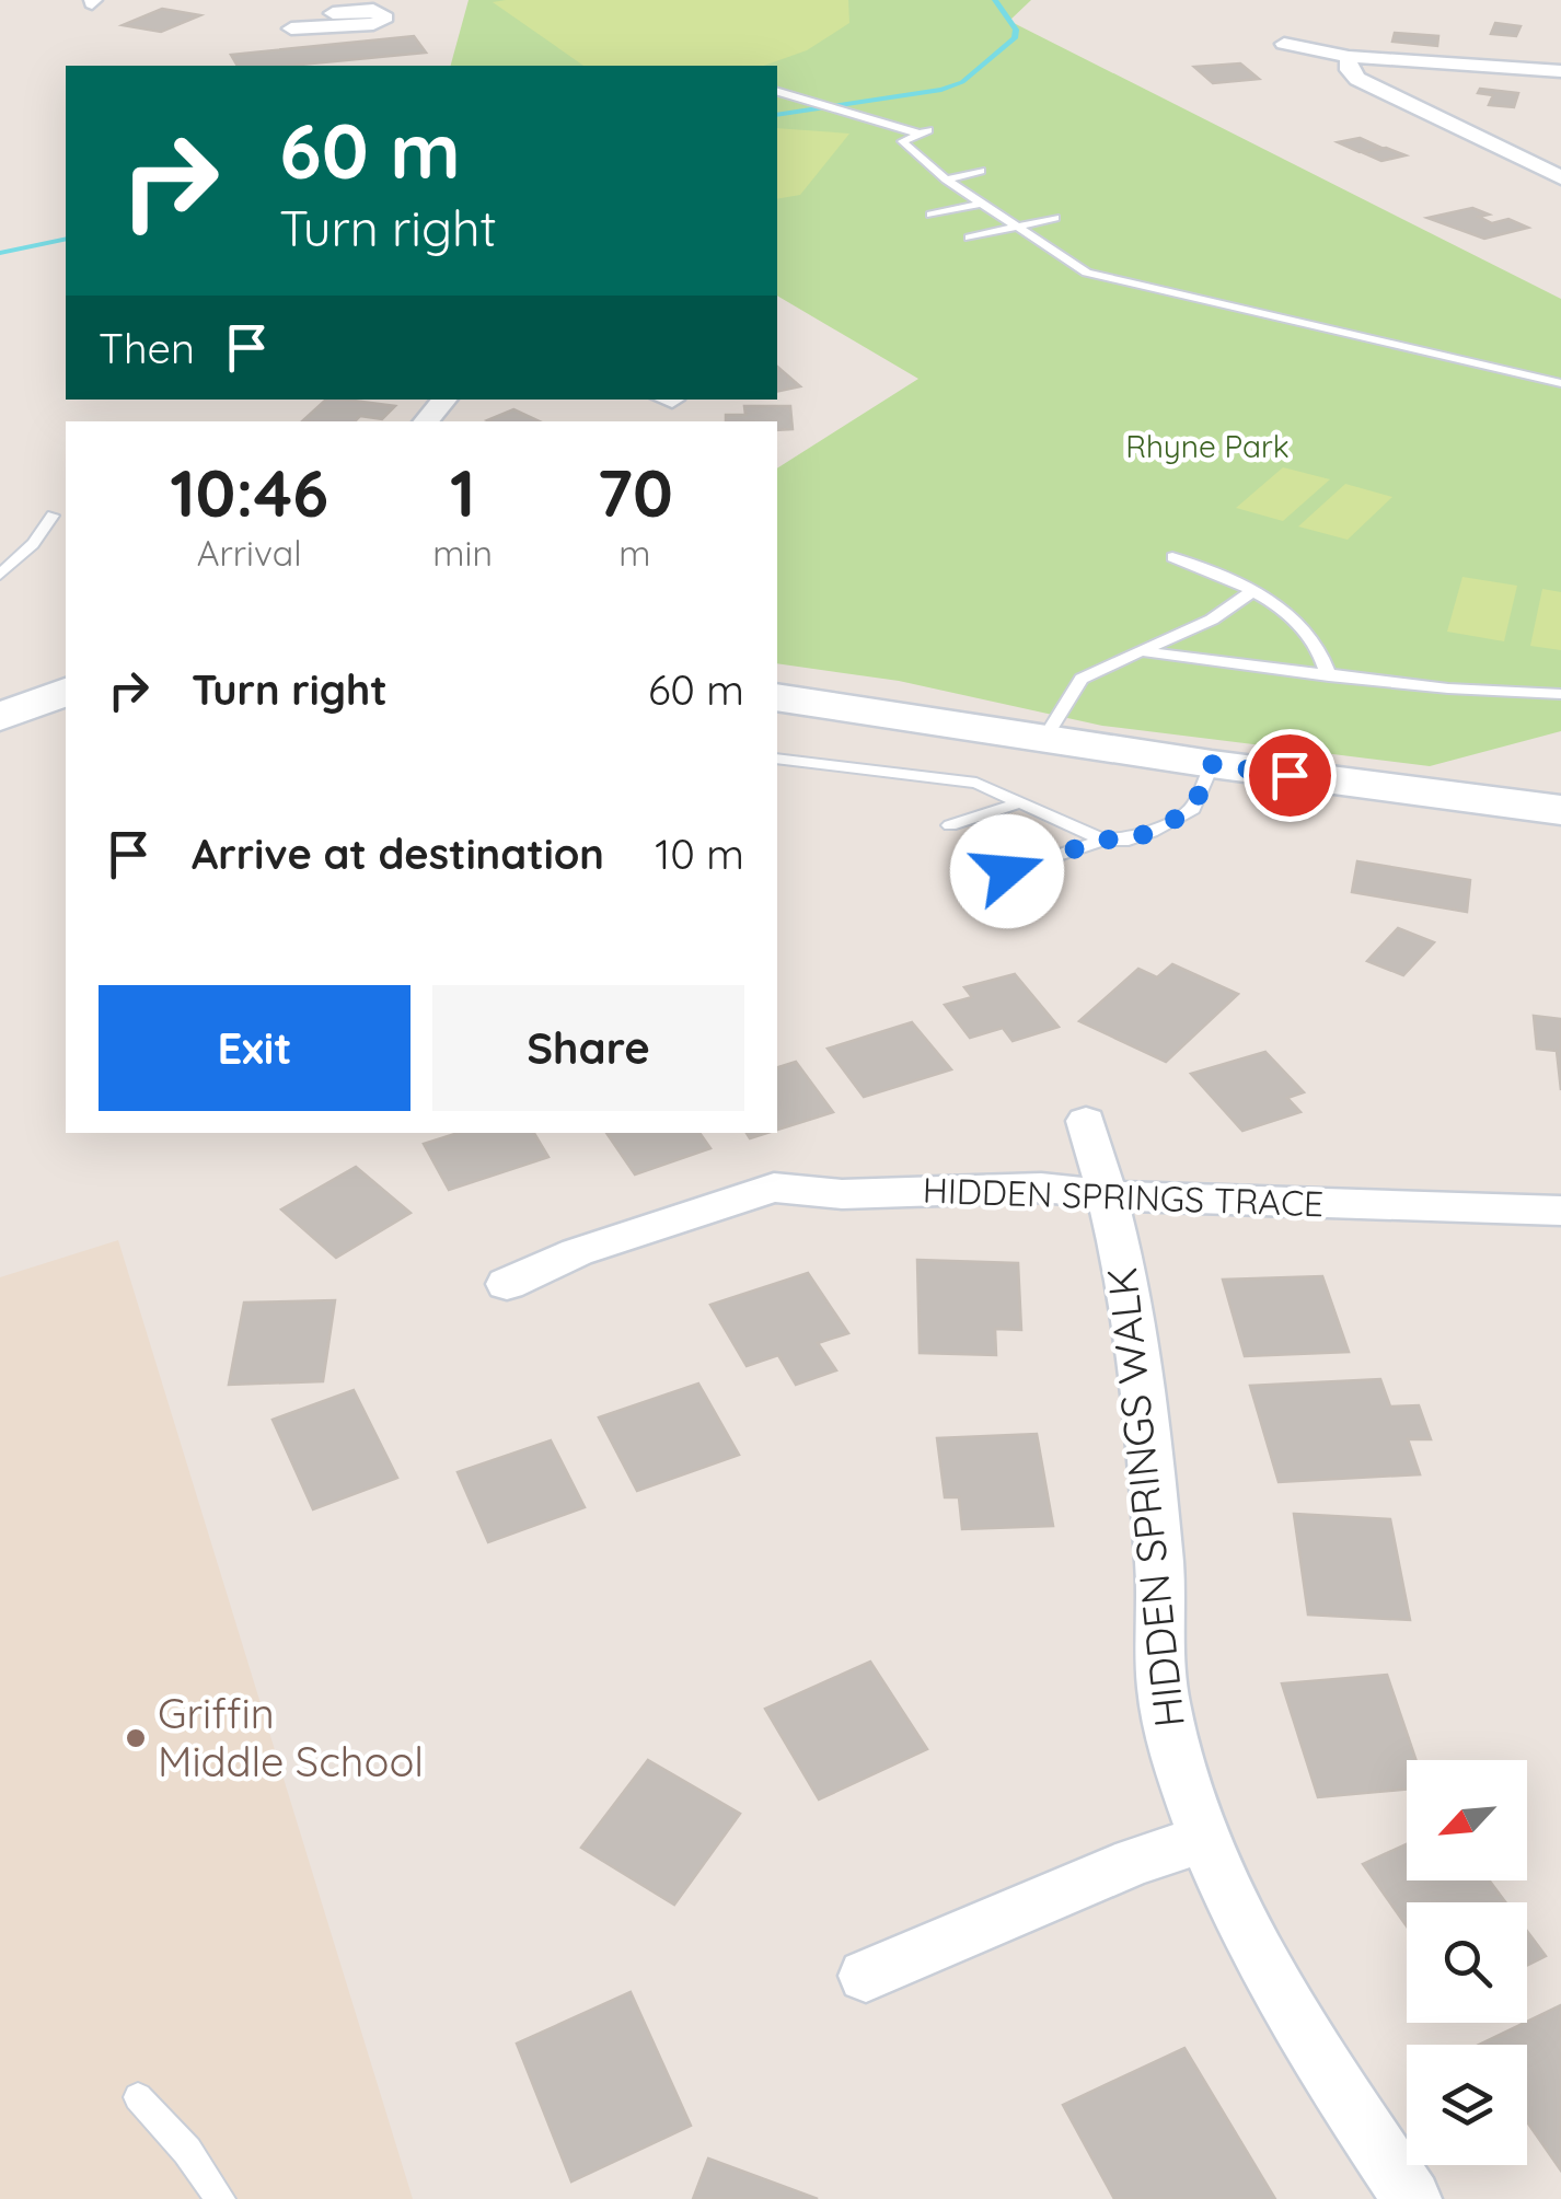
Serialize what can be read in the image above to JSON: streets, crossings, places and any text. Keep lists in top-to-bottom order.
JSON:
{
  "streets": {
    "street": ["HIDDEN SPRINGS TRACE", "HIDDEN SPRINGS WALK"]
  },
  "crossings": [
    ["HIDDEN SPRINGS TRACE", "HIDDEN SPRINGS WALK"]
  ],
  "parks": ["Rhyne Park"],
  "places": ["Griffin Middle School"],
  "north": "bottom left",
  "page": {
    "turn": ["60 m", "Turn right"],
    "then": "Then",
    "eta": [
      "10:46",
      "Arrival",
      "1",
      "min",
      "70",
      "m"
    ],
    "list": [
      {
        "name": "Turn right",
        "value": "60 m"
      },
      {
        "name": "Arrive at destination",
        "value": "10 m"
      }
    ],
    "buttons": ["Exit", "Share"]
  }
}
